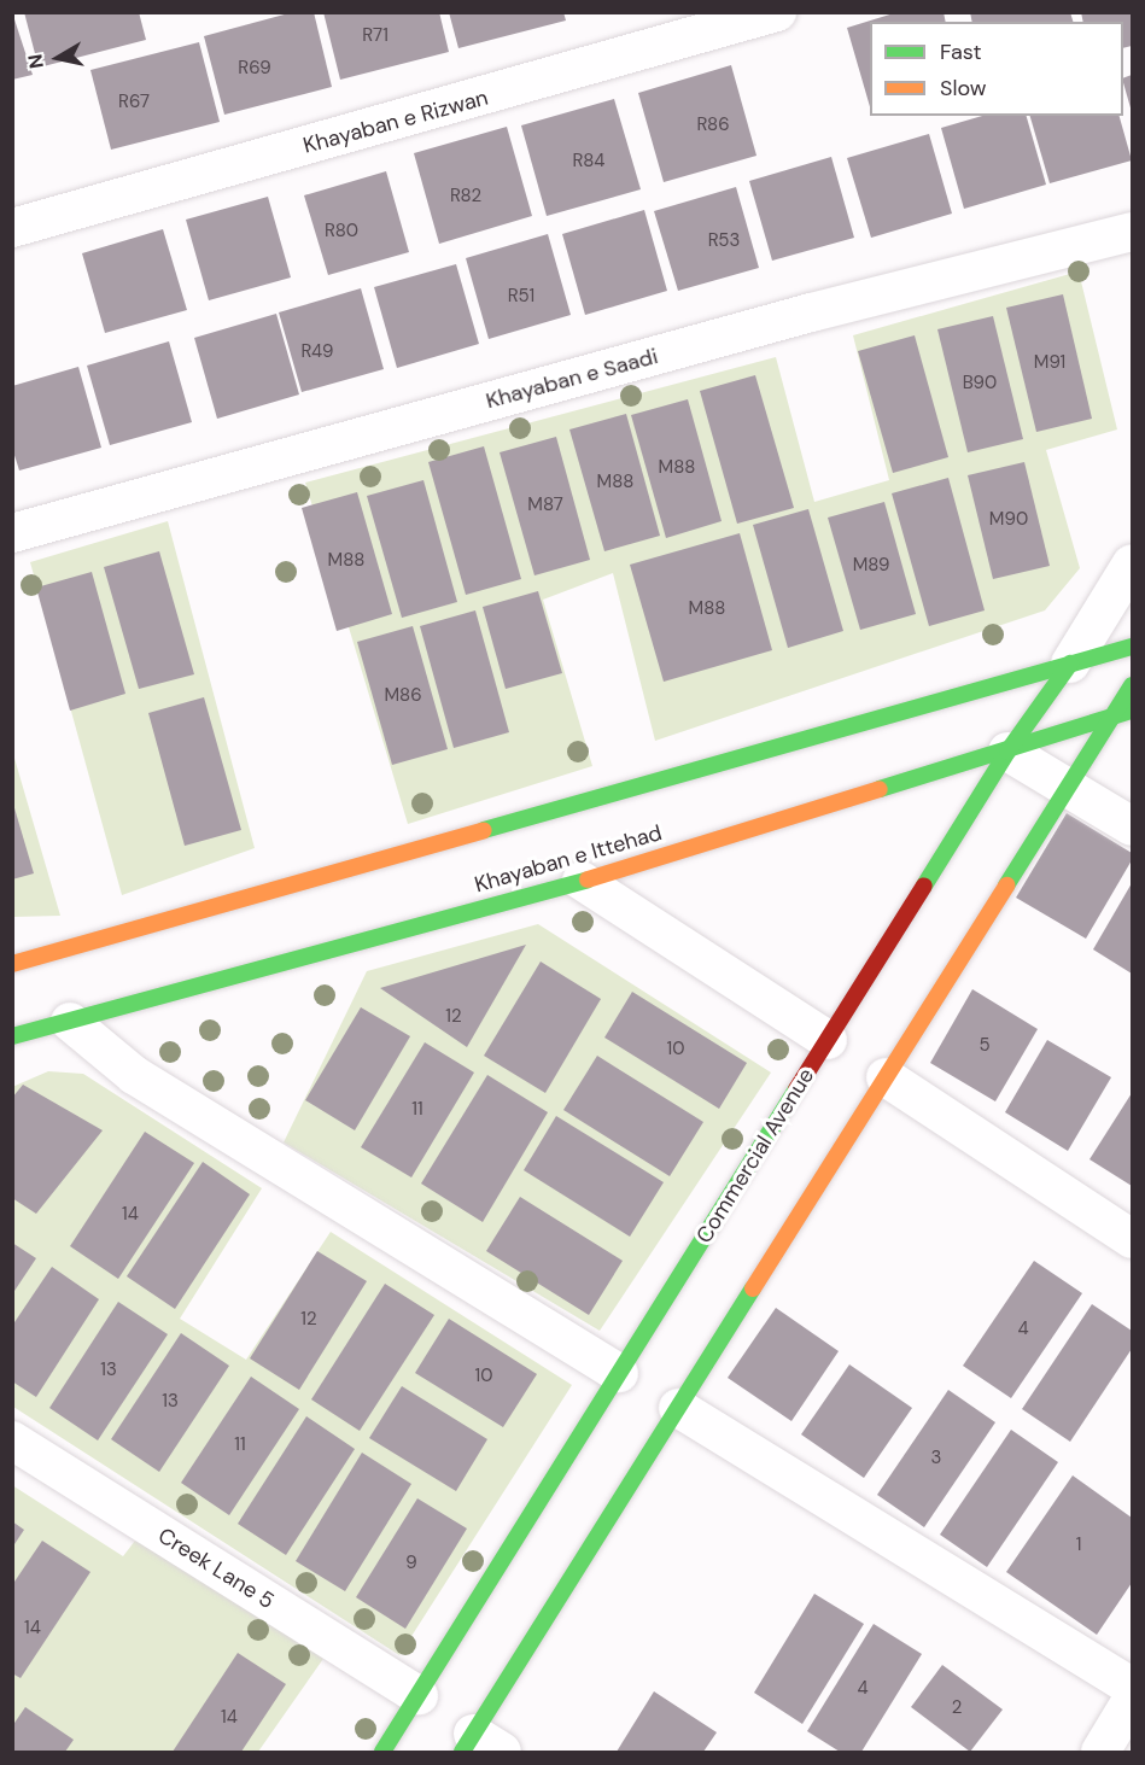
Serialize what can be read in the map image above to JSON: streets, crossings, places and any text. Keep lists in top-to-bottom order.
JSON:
{
  "streets": {
    "main road": ["Khayaban e Ittehad", "Commercial Avenue"],
    "street": ["Khayaban e Rizwan", "Khayaban e Saadi", "Creek Lane 5"]
  },
  "crossings": [
    ["Khayaban e Ittehad", "Commercial Avenue"],
    ["Commercial Avenue", "Creek Lane 5"]
  ],
  "house_numbers": [
    "R71",
    "R69",
    "R67",
    "R86",
    "R84",
    "R82",
    "R80",
    "R53",
    "R51",
    "R49",
    "M91",
    "B90",
    "M88",
    "M88",
    "M87",
    "M90",
    "M88",
    "M89",
    "M88",
    "M86",
    "12",
    "5",
    "10",
    "11",
    "14",
    "12",
    "4",
    "13",
    "10",
    "13",
    "11",
    "3",
    "1",
    "9",
    "14",
    "4",
    "2",
    "14"
  ],
  "legend": ["Fast", "Slow"],
  "north": "left"
}
